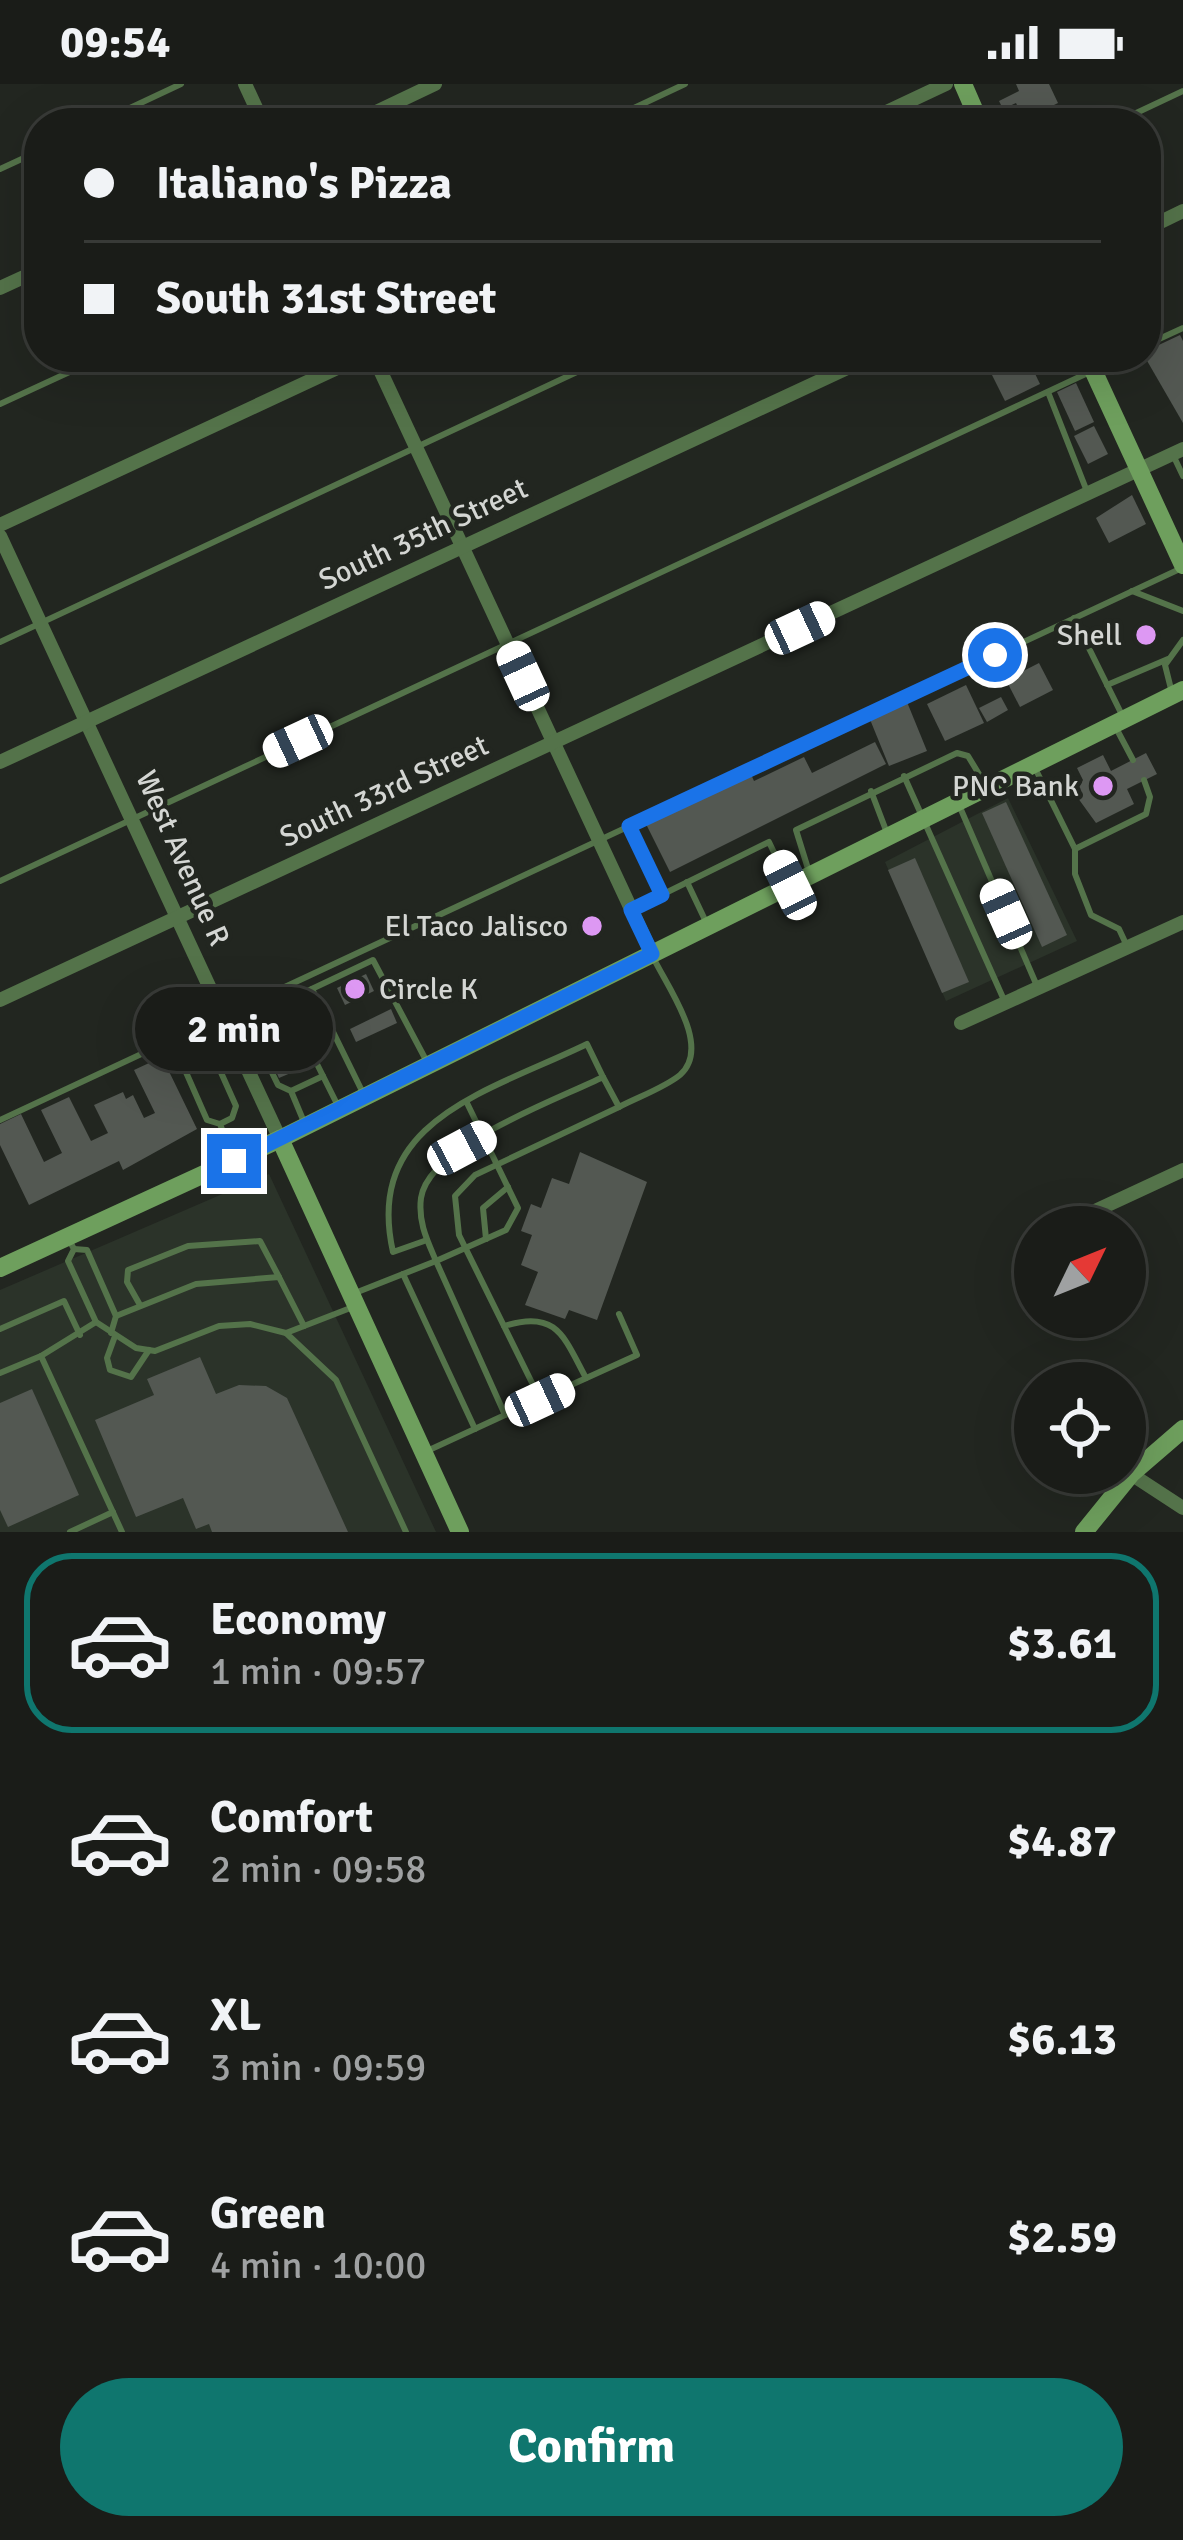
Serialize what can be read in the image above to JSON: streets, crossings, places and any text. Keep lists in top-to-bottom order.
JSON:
{
  "streets": {
    "main road": ["West Avenue R"],
    "street": ["South 35th Street", "South 33rd Street"]
  },
  "crossings": [
    ["South 35th Street", "West Avenue R"],
    ["South 33rd Street", "West Avenue R"]
  ],
  "places": [
    "Shell",
    "PNC Bank",
    "El Taco Jalisco",
    "Circle K"
  ],
  "north": "top right",
  "page": {
    "status": "09:54",
    "banner": ["Italiano's Pizza", "South 31st Street"],
    "bubble": "2 min",
    "list": [
      {
        "name": "Economy",
        "note": "1 min · 09:57",
        "value": "$3.61"
      },
      {
        "name": "Comfort",
        "note": "2 min · 09:58",
        "value": "$4.87"
      },
      {
        "name": "XL",
        "note": "3 min · 09:59",
        "value": "$6.13"
      },
      {
        "name": "Green",
        "note": "4 min · 10:00",
        "value": "$2.59"
      }
    ],
    "buttons": "Confirm"
  }
}
